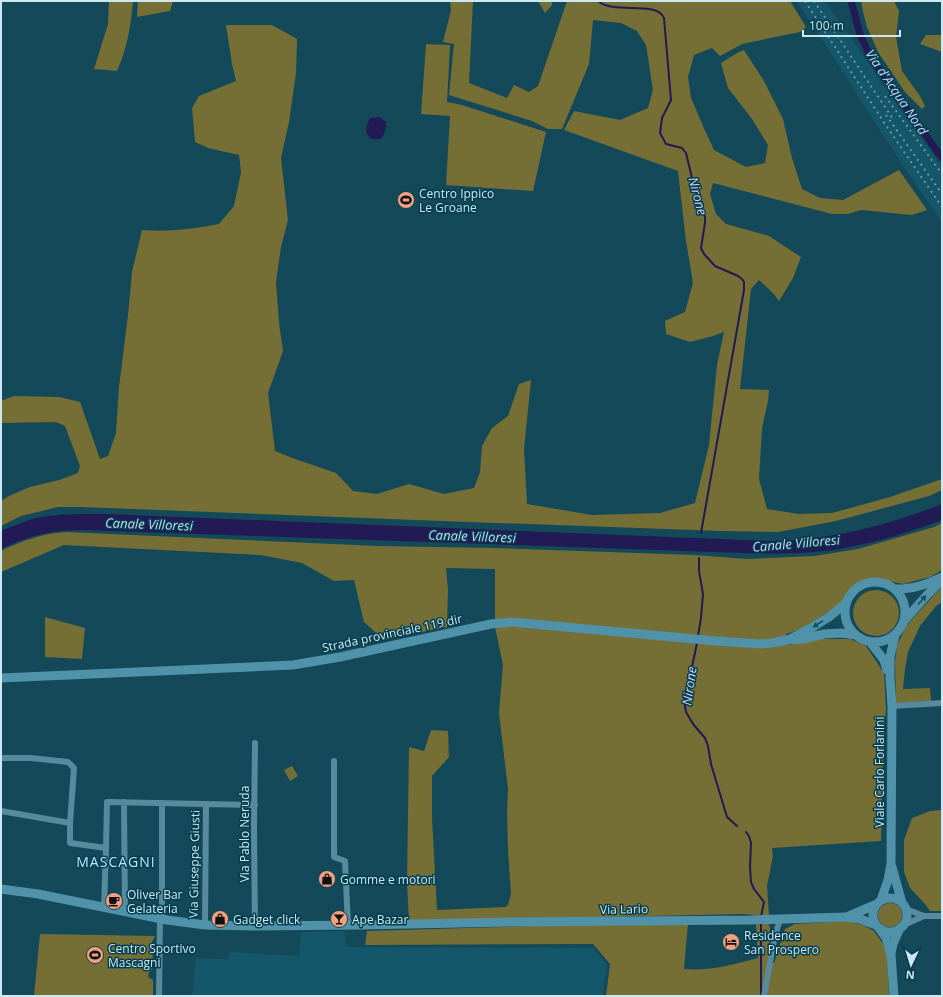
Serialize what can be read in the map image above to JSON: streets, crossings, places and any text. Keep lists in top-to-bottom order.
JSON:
{
  "streets": {
    "street": [
      "Strada provinciale 119 dir",
      "Viale Carlo Forlanini",
      "Via Pablo Neruda",
      "Via Giuseppe Giusti",
      "Via Lario"
    ]
  },
  "crossings": [
    ["Strada provinciale 119 dir", "Viale Carlo Forlanini"],
    ["Viale Carlo Forlanini", "Via Lario"],
    ["Via Pablo Neruda", "Via Lario"],
    ["Via Giuseppe Giusti", "Via Lario"]
  ],
  "districts": ["MASCAGNI"],
  "water": ["Via d'Acqua Nord", "Nirone", "Canale Villoresi"],
  "places": {
    "sports": ["Centro Ippico Le Groane", "Centro Sportivo Mascagni"],
    "shop": ["Gomme e motori", "Gadget click"],
    "cafe": ["Oliver Bar Gelateria"],
    "bar": ["Ape Bazar"],
    "hotel": ["Residence San Prospero"]
  },
  "scale_bar": "100 m",
  "north": "bottom"
}
